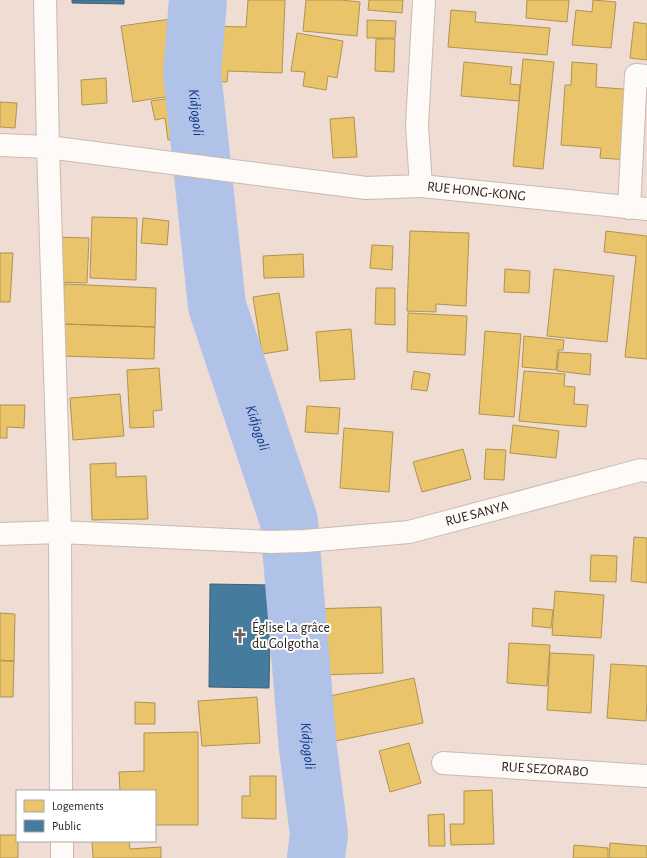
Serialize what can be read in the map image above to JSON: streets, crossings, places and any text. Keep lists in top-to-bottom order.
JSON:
{
  "streets": {
    "street": ["RUE HONG-KONG", "RUE SANYA", "RUE SEZORABO"]
  },
  "water": ["Kidjogoli"],
  "places": {
    "church": ["Église La grâce du Golgotha"]
  },
  "legend": ["Logements", "Public"]
}
